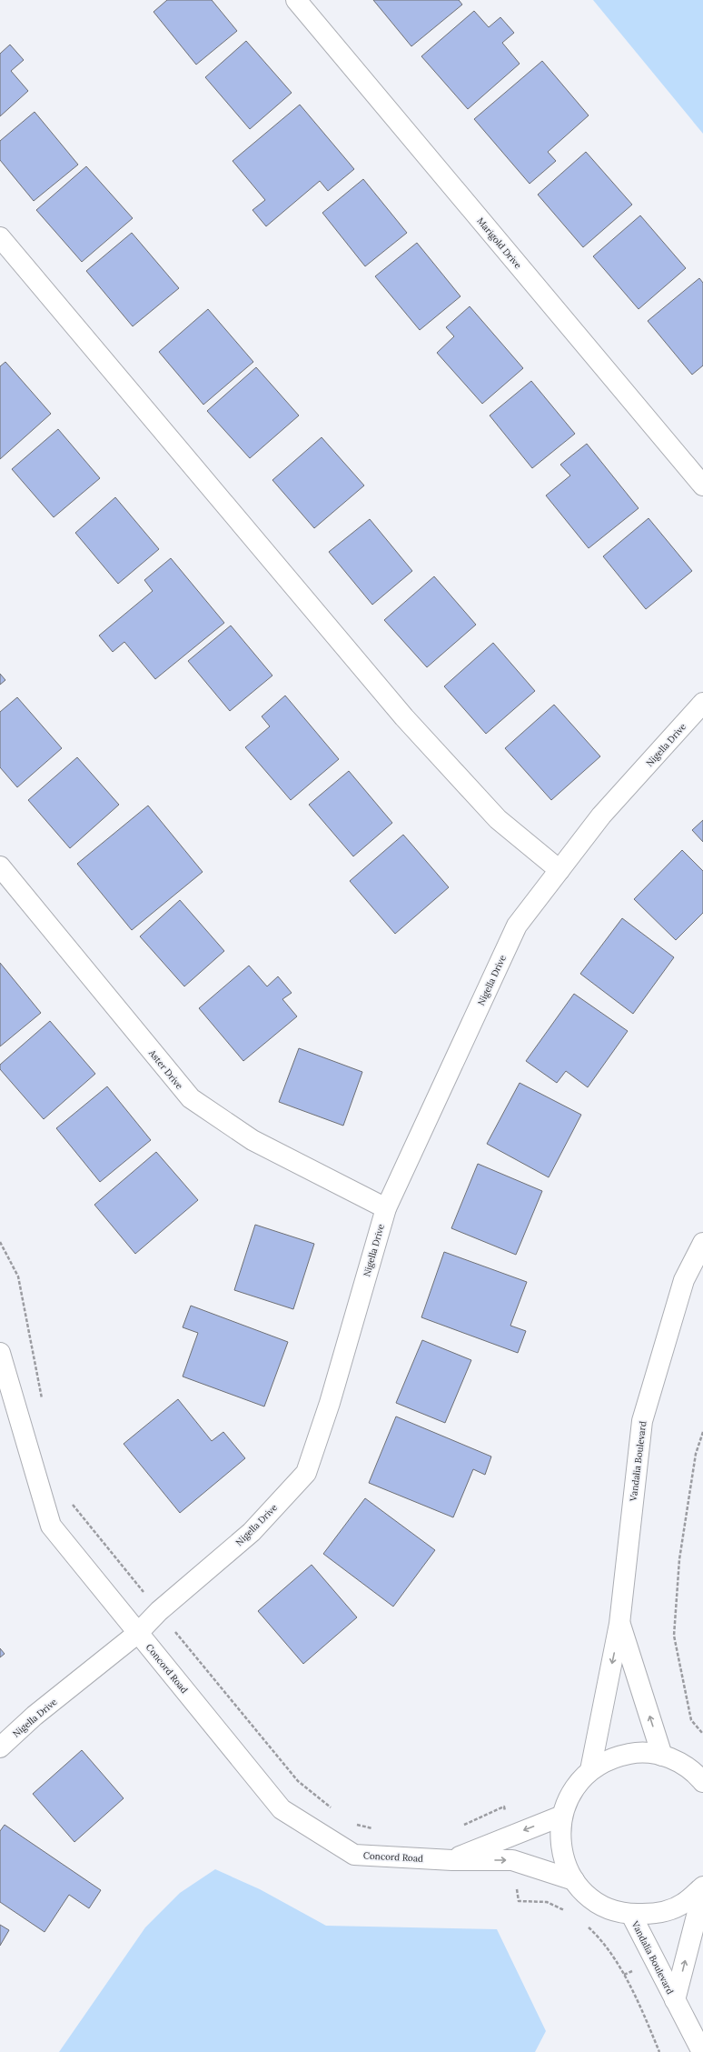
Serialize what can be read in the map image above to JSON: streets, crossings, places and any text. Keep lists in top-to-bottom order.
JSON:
{
  "streets": {
    "street": [
      "Marigold Drive",
      "Nigella Drive",
      "Aster Drive",
      "Vandalia Boulevard",
      "Concord Road"
    ]
  },
  "crossings": [
    ["Nigella Drive", "Aster Drive"],
    ["Nigella Drive", "Concord Road"]
  ]
}
